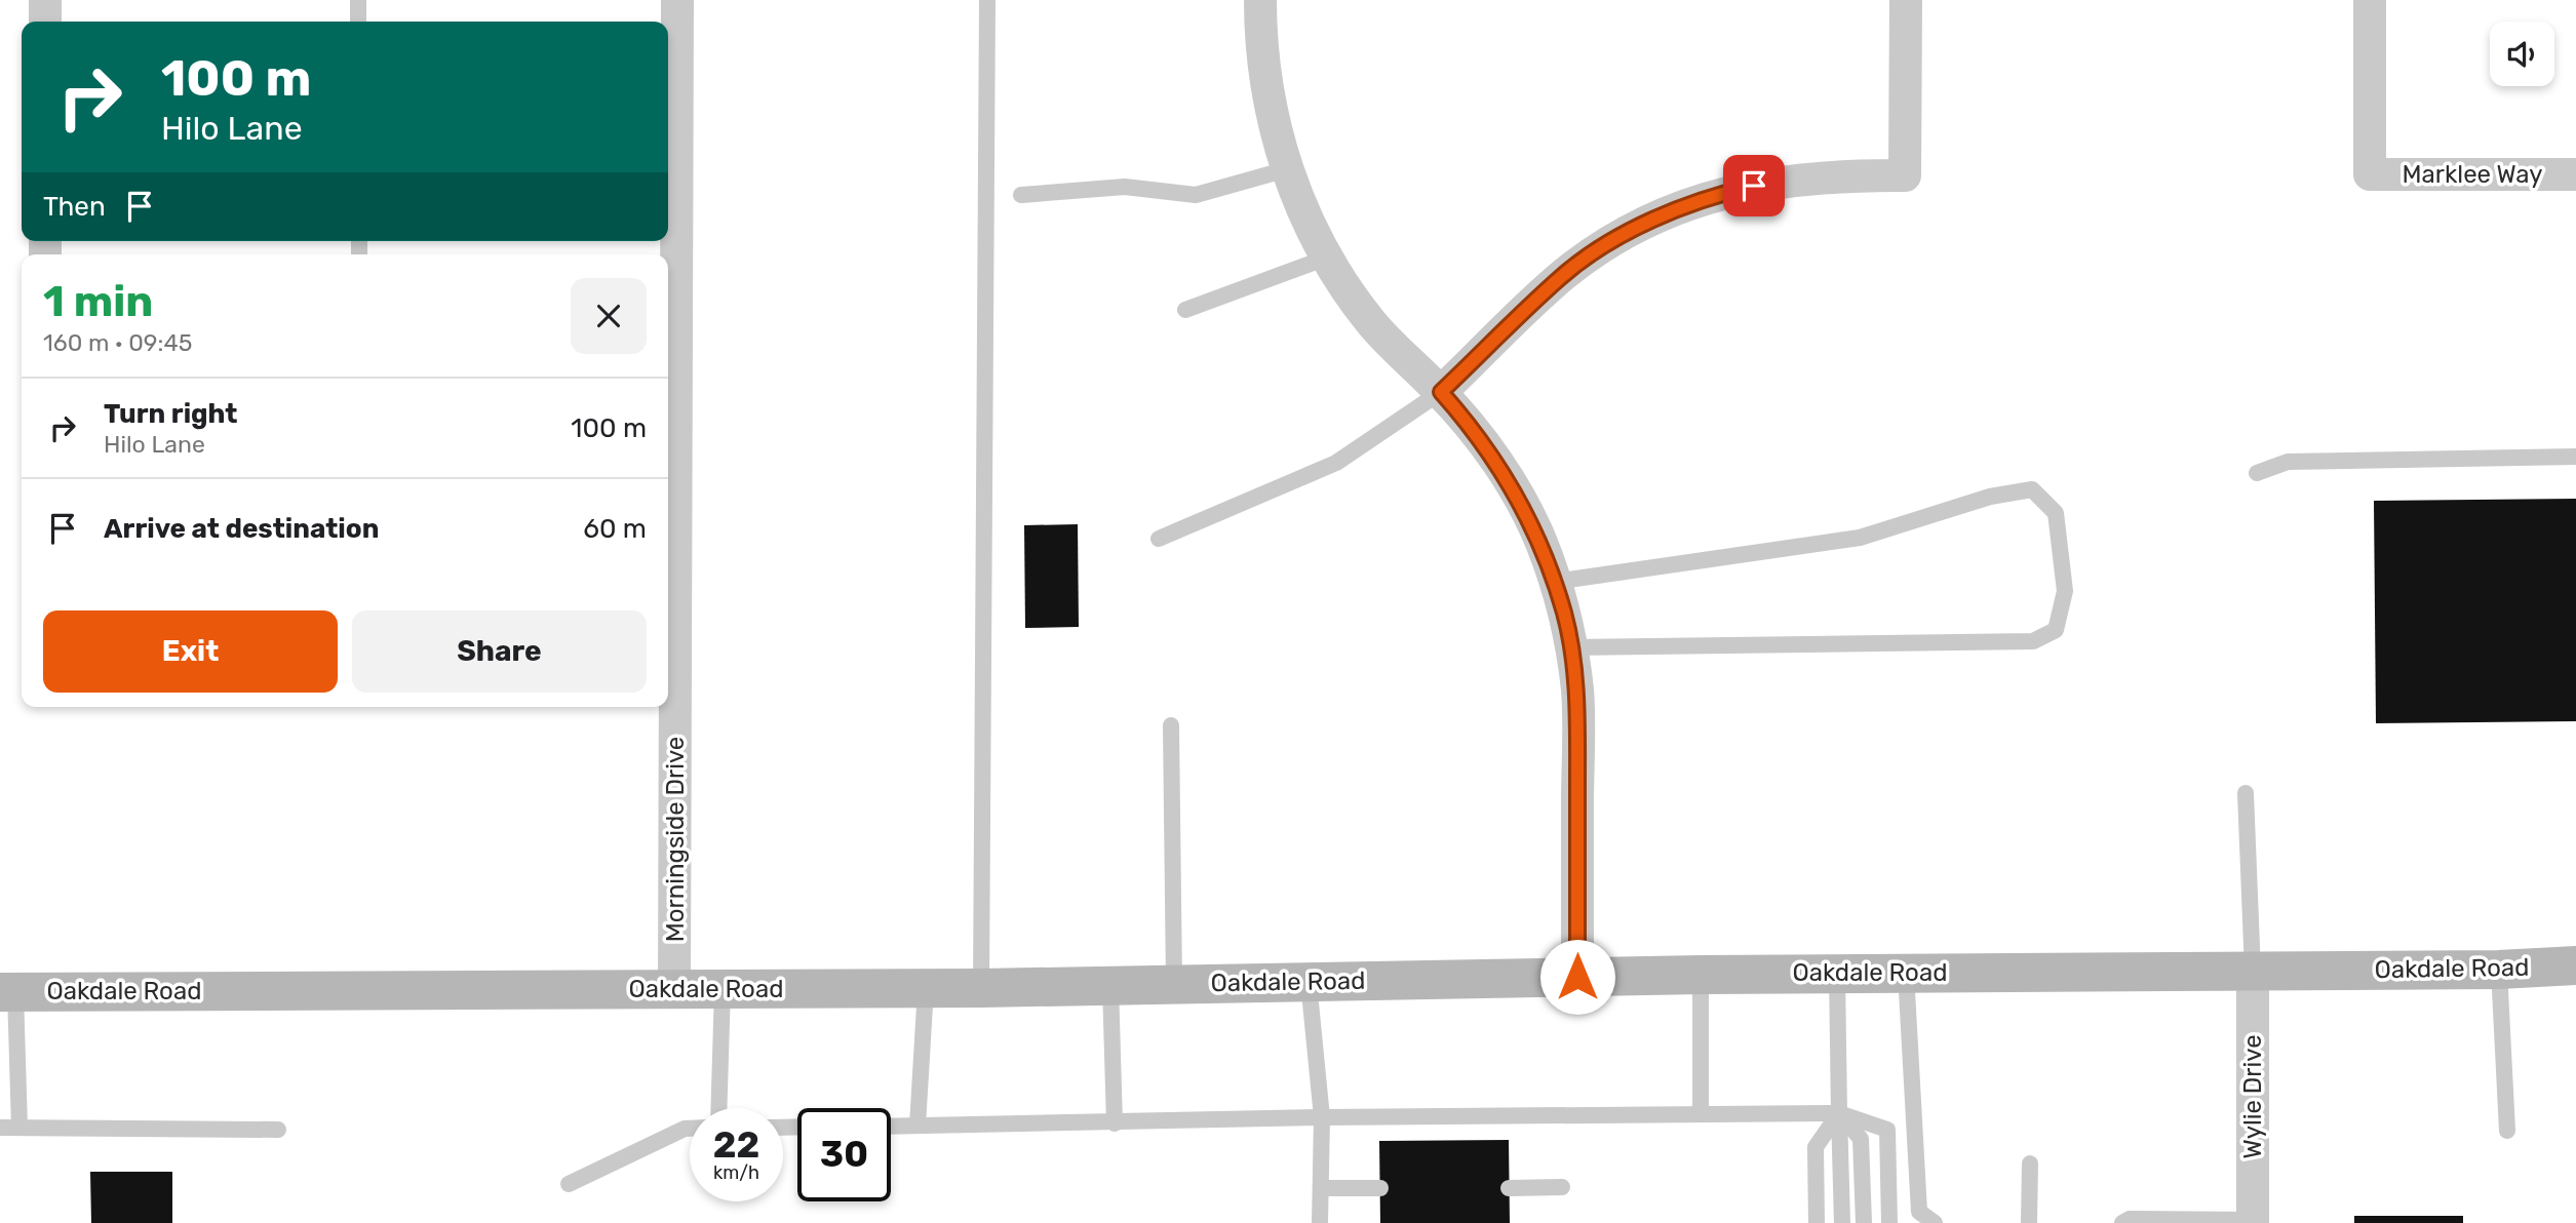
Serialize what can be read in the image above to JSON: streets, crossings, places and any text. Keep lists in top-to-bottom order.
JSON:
{
  "streets": {
    "main road": ["Oakdale Road"],
    "street": ["Marklee Way", "Morningside Drive", "Wylie Drive"]
  },
  "crossings": [
    ["Morningside Drive", "Oakdale Road"],
    ["Oakdale Road", "Wylie Drive"]
  ],
  "page": {
    "turn": ["100 m", "Hilo Lane"],
    "then": "Then",
    "heading": ["1 min", "160 m · 09:45"],
    "list": [
      {
        "name": "Turn right",
        "note": "Hilo Lane",
        "value": "100 m"
      },
      {
        "name": "Arrive at destination",
        "value": "60 m"
      }
    ],
    "buttons": ["Exit", "Share"],
    "speed": "22 km/h",
    "limit": "30"
  }
}
